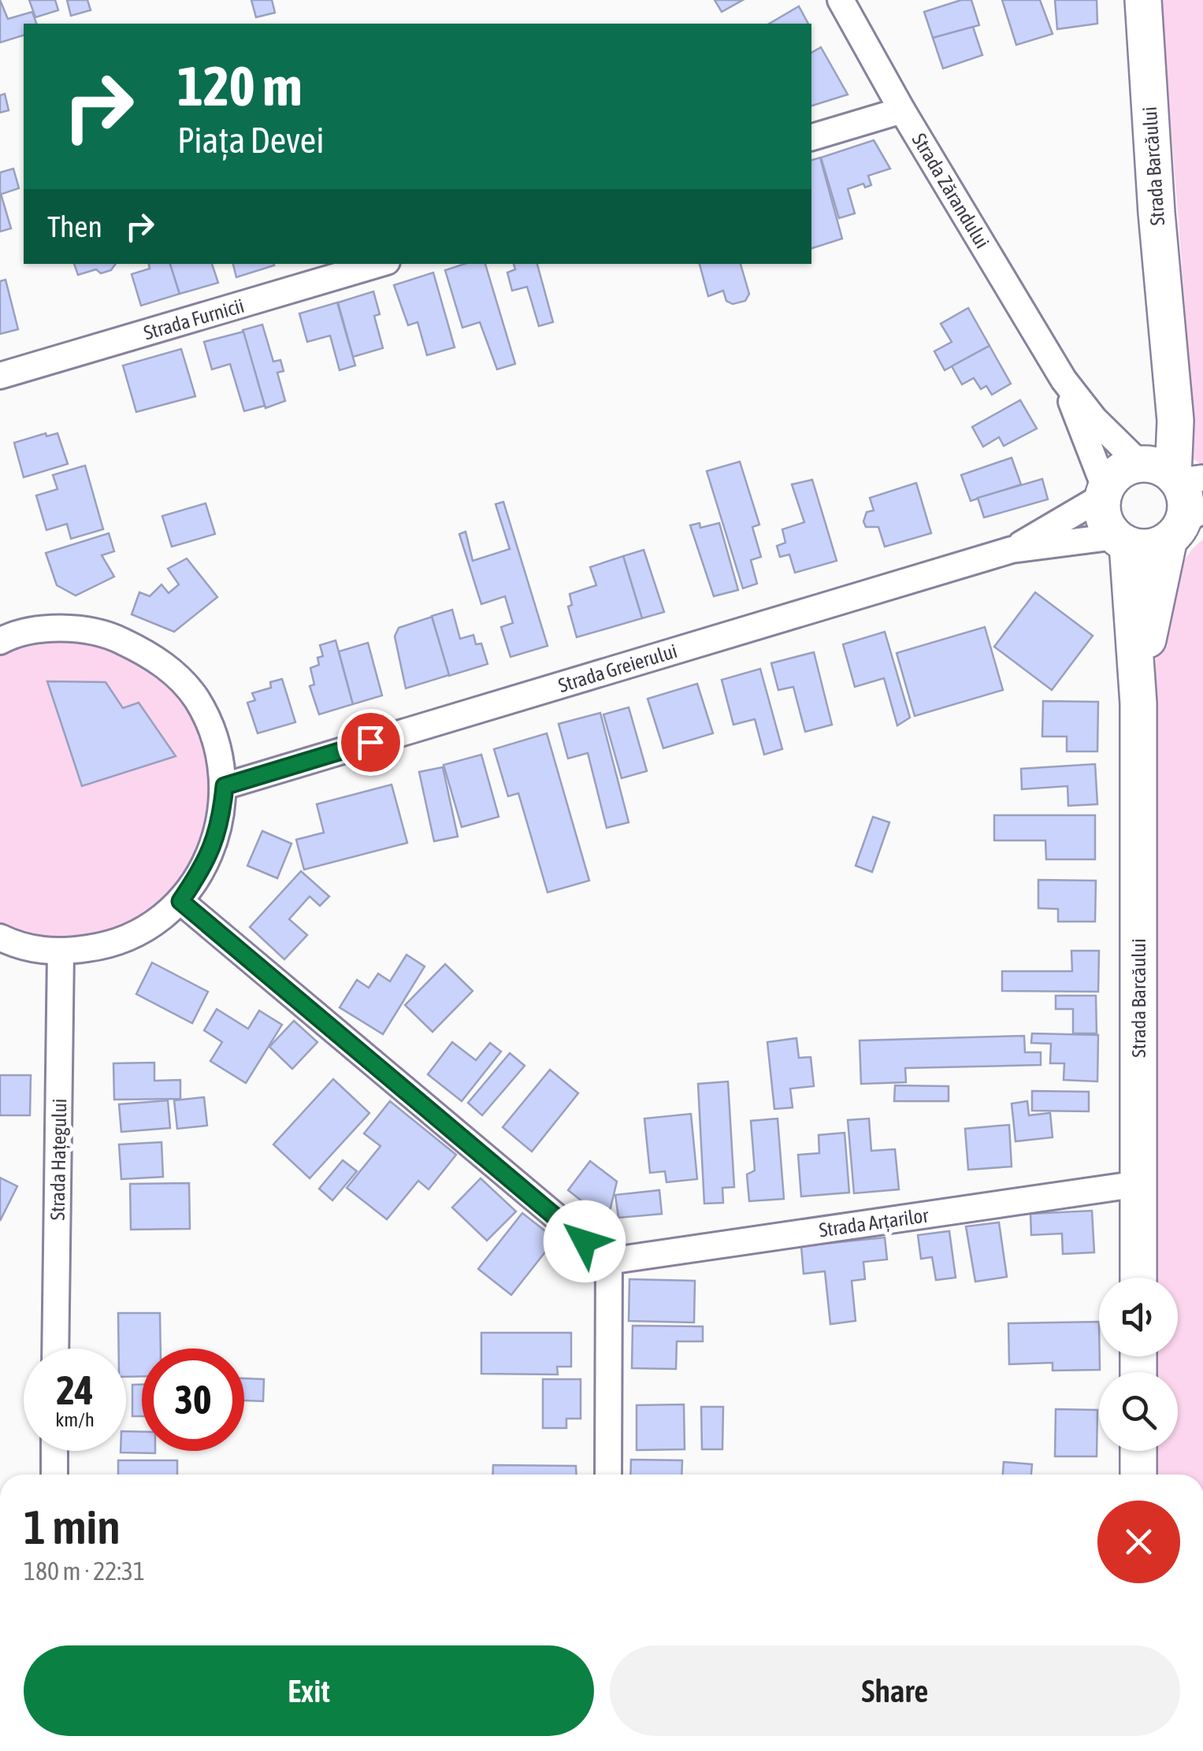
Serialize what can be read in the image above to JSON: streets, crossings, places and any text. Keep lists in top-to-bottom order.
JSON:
{
  "streets": {
    "street": [
      "Strada Barcăului",
      "Strada Zărandului",
      "Strada Furnicii",
      "Strada Greierului",
      "Strada Hațegului",
      "Strada Arțarilor"
    ]
  },
  "crossings": [
    ["Strada Barcăului", "Strada Zărandului"],
    ["Strada Barcăului", "Strada Greierului"],
    ["Strada Barcăului", "Strada Arțarilor"],
    ["Strada Zărandului", "Strada Greierului"]
  ],
  "page": {
    "turn": ["120 m", "Piața Devei"],
    "then": "Then",
    "speed": "24 km/h",
    "limit": "30",
    "heading": ["1 min", "180 m · 22:31"],
    "buttons": ["Exit", "Share"]
  }
}
